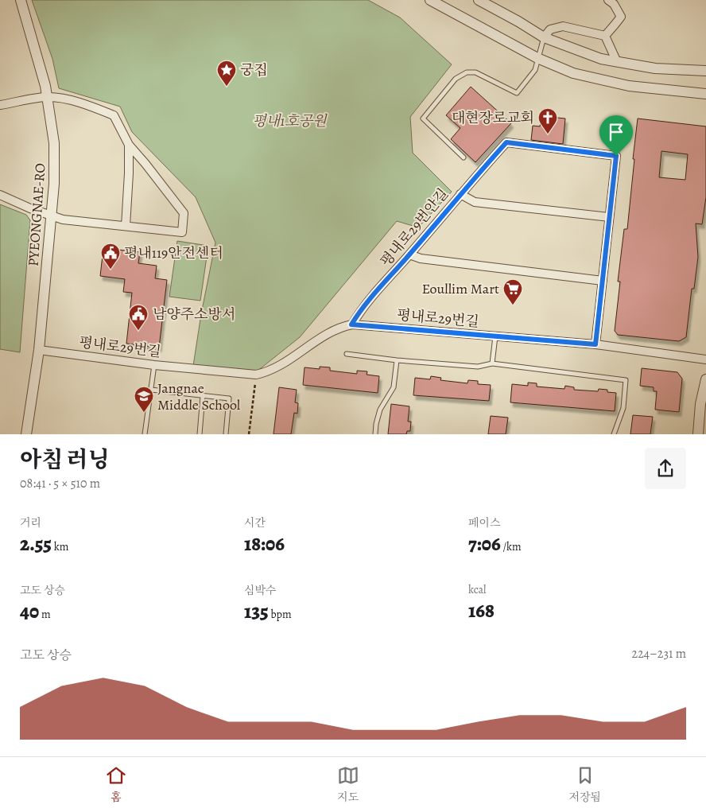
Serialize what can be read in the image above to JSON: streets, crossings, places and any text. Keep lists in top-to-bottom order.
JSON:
{
  "streets": {
    "street": ["PYEONGNAE-RO", "평내로29번안길", "평내로29번길"]
  },
  "crossings": [
    ["PYEONGNAE-RO", "평내로29번길"],
    ["평내로29번안길", "평내로29번길"]
  ],
  "parks": ["평내1호공원"],
  "places": {
    "place": ["궁집"],
    "church": ["대현장로교회"],
    "public building": ["평내119안전센터", "남양주소방서"],
    "supermarket": ["Eoullim Mart"],
    "school or university": ["Jangnae Middle School"]
  },
  "page": {
    "heading": ["아침 러닝", "08:41 · 5 × 510 m"],
    "stats": [
      ["거리", "2.55 km"],
      ["시간", "18:06"],
      ["페이스", "7:06 /km"],
      ["고도 상승", "40 m"],
      ["심박수", "135 bpm"],
      ["kcal", "168"]
    ],
    "chart": ["고도 상승", "224–231 m"],
    "tabs": ["홈", "지도", "저장됨"]
  }
}
